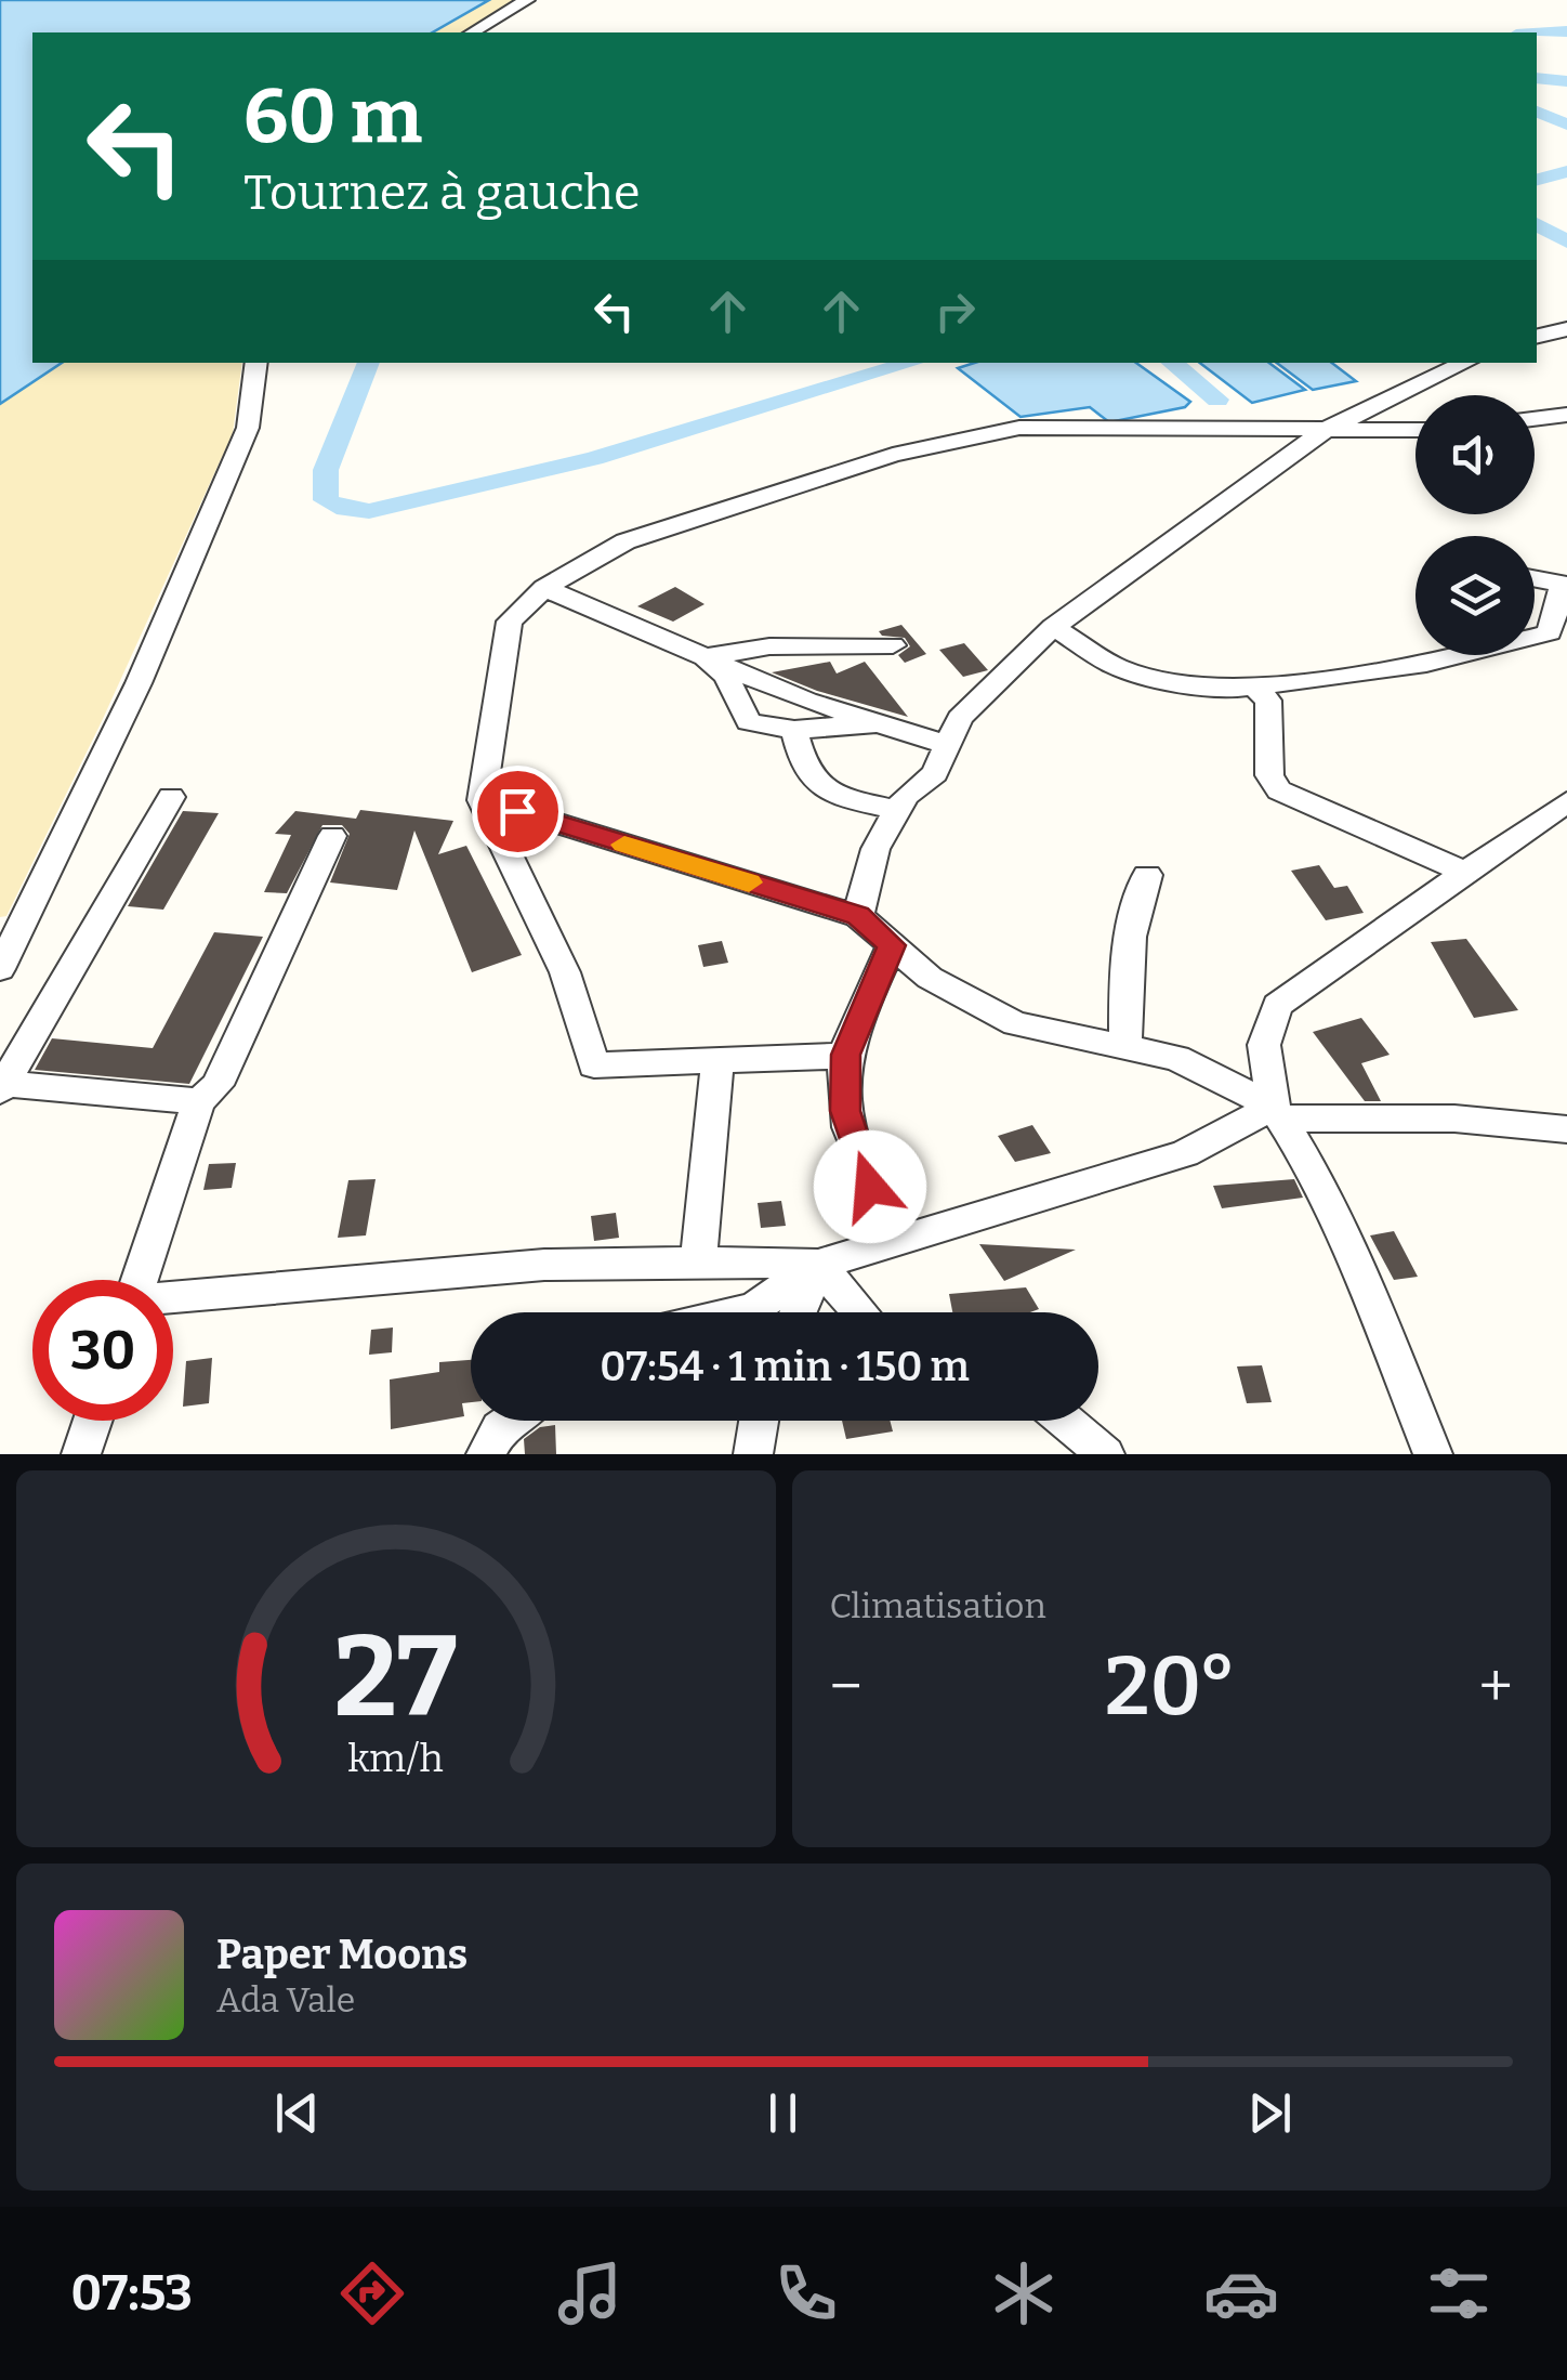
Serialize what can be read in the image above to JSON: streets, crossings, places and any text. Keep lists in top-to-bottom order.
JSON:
{
  "page": {
    "turn": ["60 m", "Tournez à gauche"],
    "limit": "30",
    "trip": "07:54 · 1 min · 150 m",
    "tile": "Climatisation",
    "heat": ["−", "20°", "+"],
    "song": ["Paper Moons", "Ada Vale"],
    "tabs": "07:53",
    "gauge": ["27", "km/h"]
  }
}
